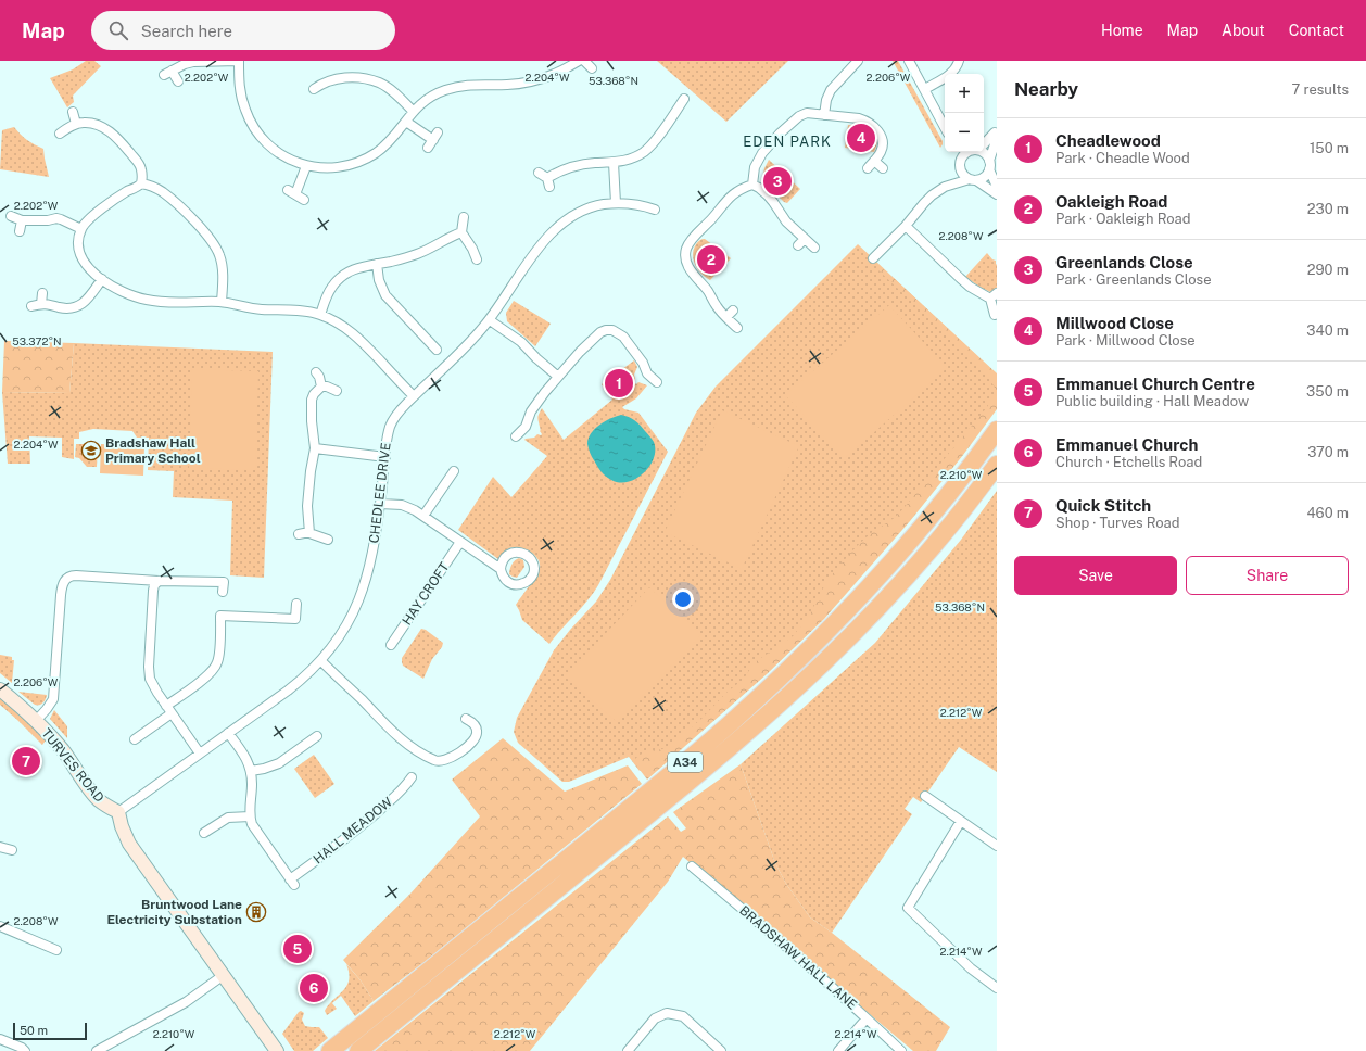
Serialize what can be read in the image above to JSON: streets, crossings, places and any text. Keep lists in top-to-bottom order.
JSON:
{
  "streets": {
    "highway": ["A34"],
    "street": [
      "CHEDLEE DRIVE",
      "HAY CROFT",
      "TURVES ROAD",
      "HALL MEADOW",
      "BRADSHAW HALL LANE"
    ]
  },
  "crossings": [
    ["CHEDLEE DRIVE", "TURVES ROAD"],
    ["CHEDLEE DRIVE", "HALL MEADOW"]
  ],
  "districts": ["EDEN PARK"],
  "places": {
    "school or university": ["Bradshaw Hall Primary School"],
    "building": ["Bruntwood Lane Electricity Substation"]
  },
  "scale_bar": "50 m",
  "page": {
    "header": "Map",
    "search": "Search here",
    "nav": [
      "Home",
      "Map",
      "About",
      "Contact"
    ],
    "heading": ["Nearby", "7 results"],
    "map_buttons": ["+", "−"],
    "list": [
      {
        "mark": "1",
        "name": "Cheadlewood",
        "note": "Park · Cheadle Wood",
        "value": "150 m"
      },
      {
        "mark": "2",
        "name": "Oakleigh Road",
        "note": "Park · Oakleigh Road",
        "value": "230 m"
      },
      {
        "mark": "3",
        "name": "Greenlands Close",
        "note": "Park · Greenlands Close",
        "value": "290 m"
      },
      {
        "mark": "4",
        "name": "Millwood Close",
        "note": "Park · Millwood Close",
        "value": "340 m"
      },
      {
        "mark": "5",
        "name": "Emmanuel Church Centre",
        "note": "Public building · Hall Meadow",
        "value": "350 m"
      },
      {
        "mark": "6",
        "name": "Emmanuel Church",
        "note": "Church · Etchells Road",
        "value": "370 m"
      },
      {
        "mark": "7",
        "name": "Quick Stitch",
        "note": "Shop · Turves Road",
        "value": "460 m"
      }
    ],
    "pins": [
      "4",
      "3",
      "2",
      "1",
      "7",
      "5",
      "6"
    ],
    "buttons": ["Save", "Share"],
    "scale": "50 m"
  },
  "coordinates": [
    "2.202°W",
    "2.204°W",
    "2.206°W",
    "53.368°N",
    "2.208°W",
    "53.372°N",
    "2.210°W",
    "2.212°W",
    "2.214°W"
  ]
}
